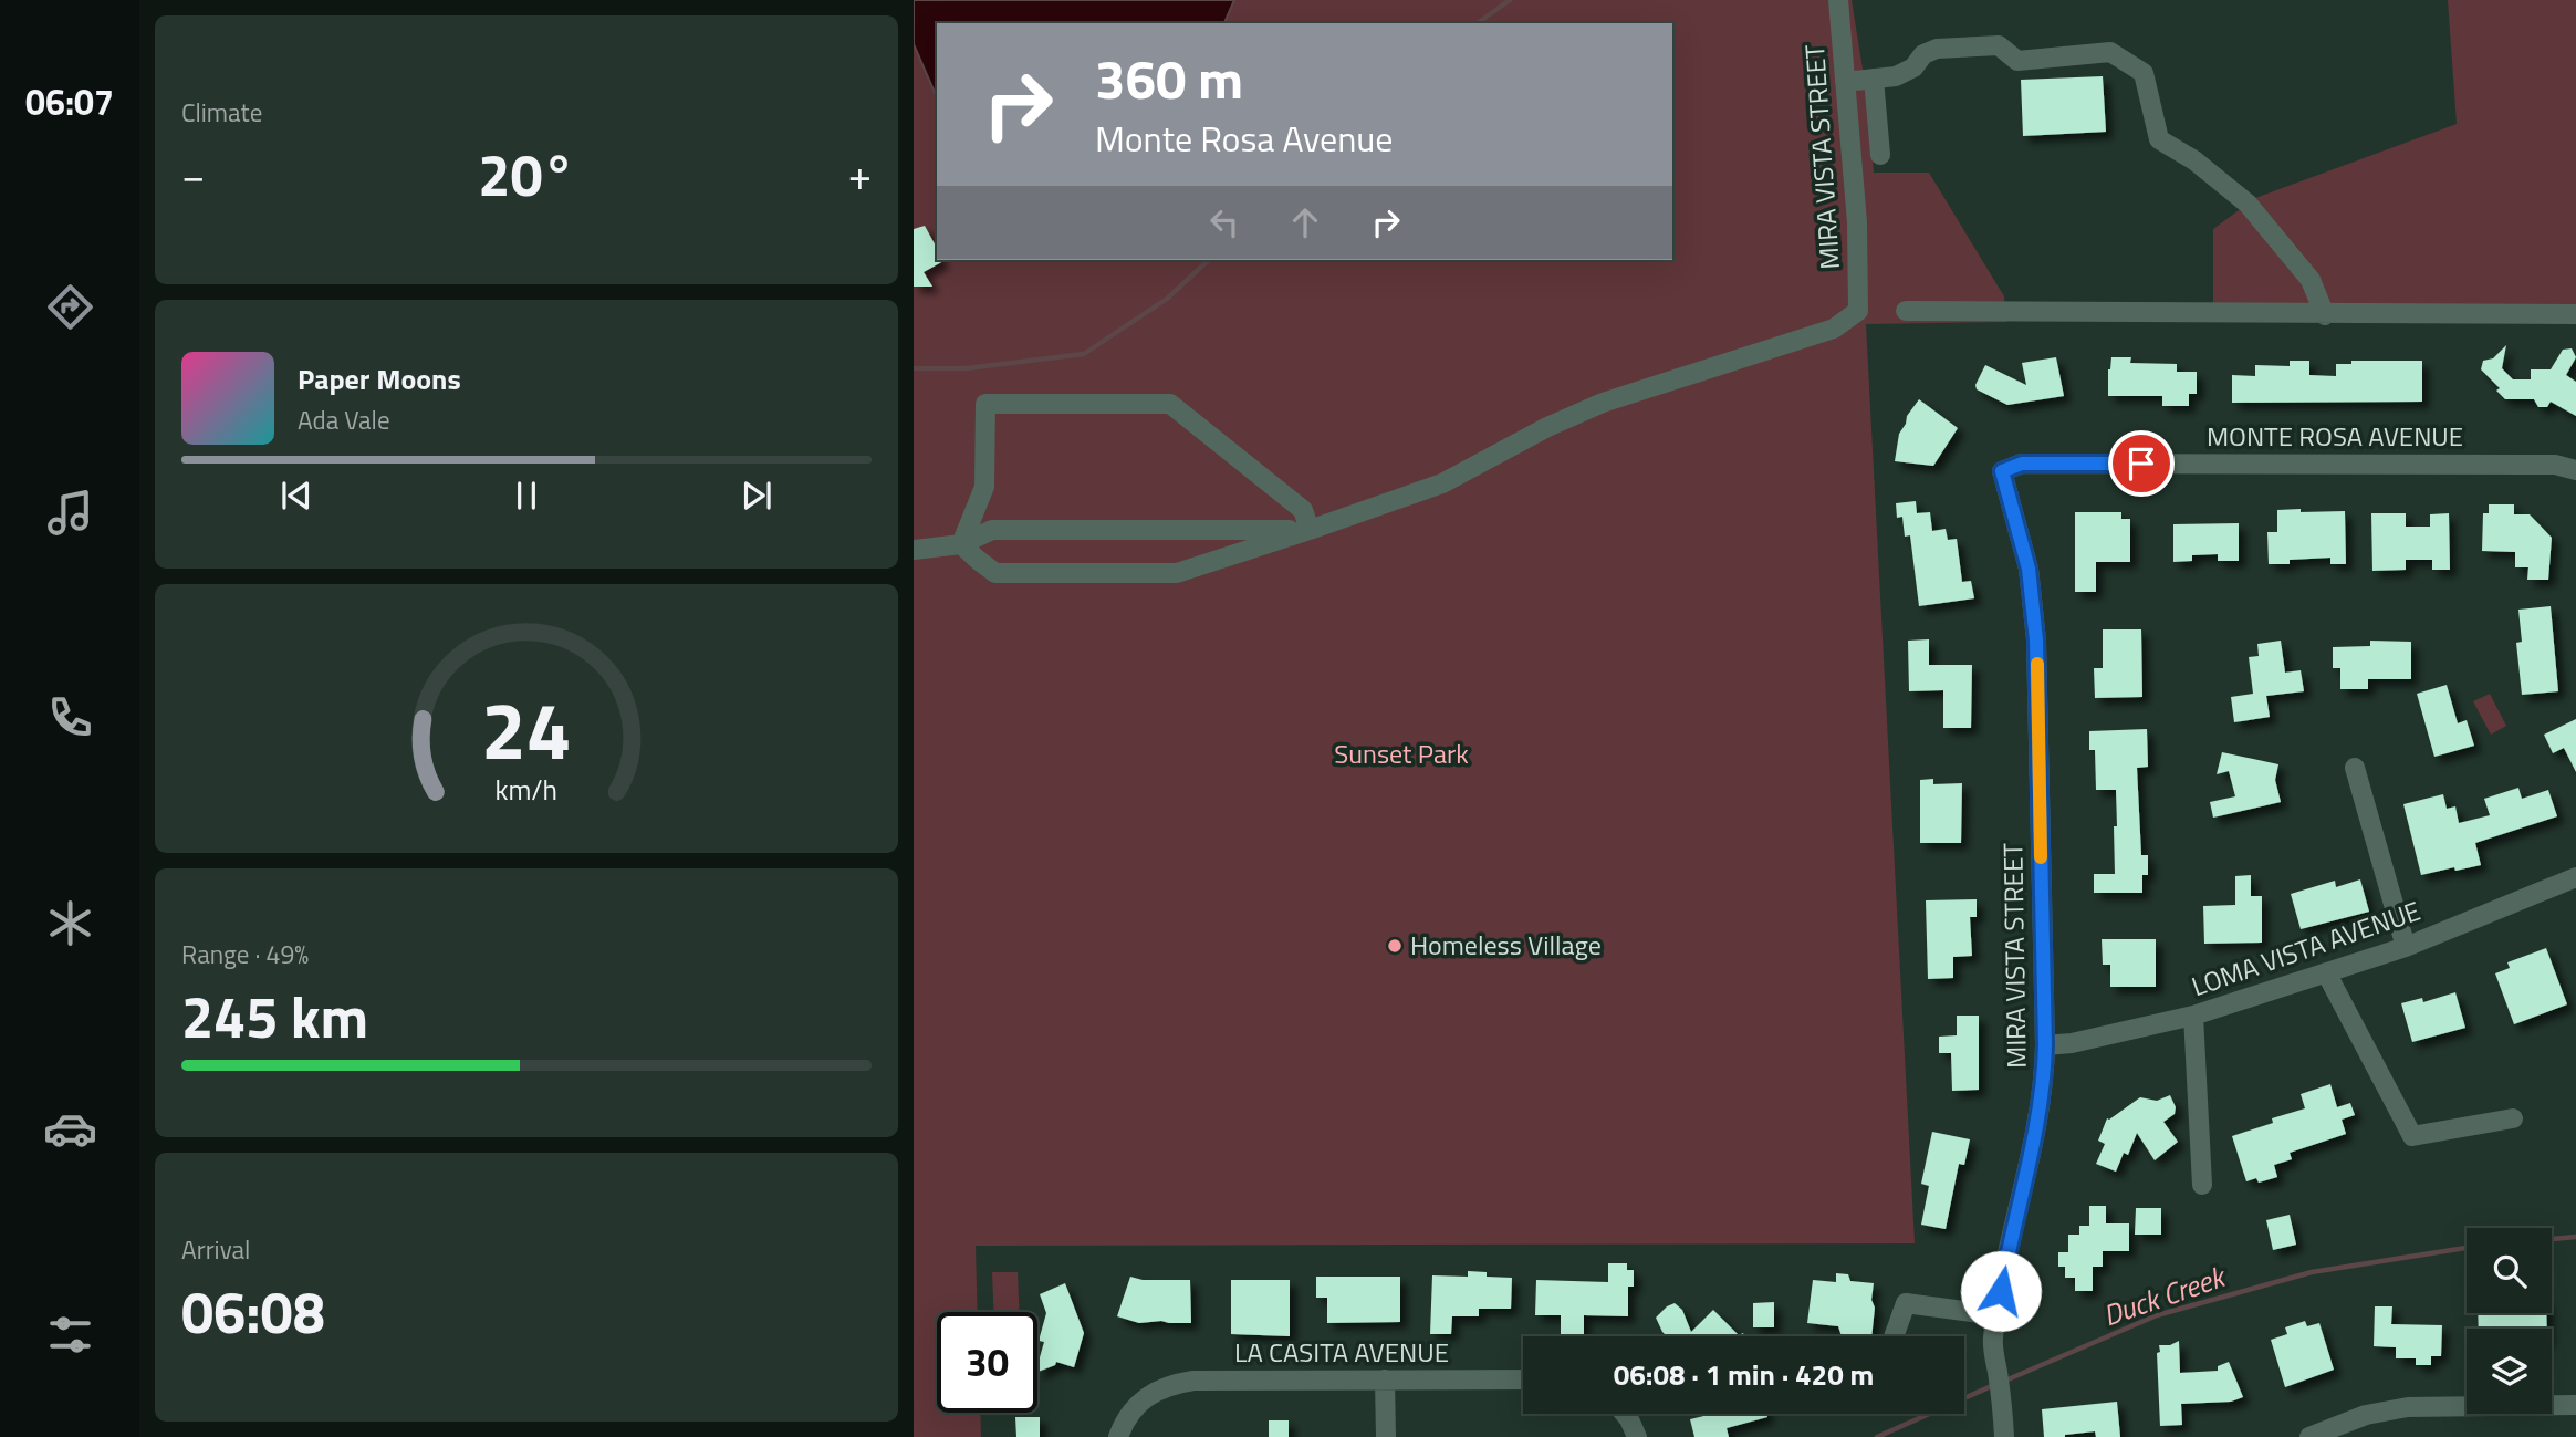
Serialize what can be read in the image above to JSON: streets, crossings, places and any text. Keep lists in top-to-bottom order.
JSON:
{
  "streets": {
    "street": [
      "MIRA VISTA STREET",
      "MONTE ROSA AVENUE",
      "LOMA VISTA AVENUE",
      "LA CASITA AVENUE"
    ]
  },
  "crossings": [
    ["MIRA VISTA STREET", "MONTE ROSA AVENUE"],
    ["MIRA VISTA STREET", "LOMA VISTA AVENUE"]
  ],
  "water": ["Duck Creek"],
  "parks": ["Sunset Park"],
  "places": ["Homeless Village"],
  "page": {
    "tabs": "06:07",
    "tile": [
      "Climate",
      ["Range · 49%", "245 km"],
      ["Arrival", "06:08"]
    ],
    "turn": ["360 m", "Monte Rosa Avenue"],
    "heat": ["−", "20°", "+"],
    "song": ["Paper Moons", "Ada Vale"],
    "limit": "30",
    "trip": "06:08 · 1 min · 420 m",
    "gauge": ["24", "km/h"]
  }
}
